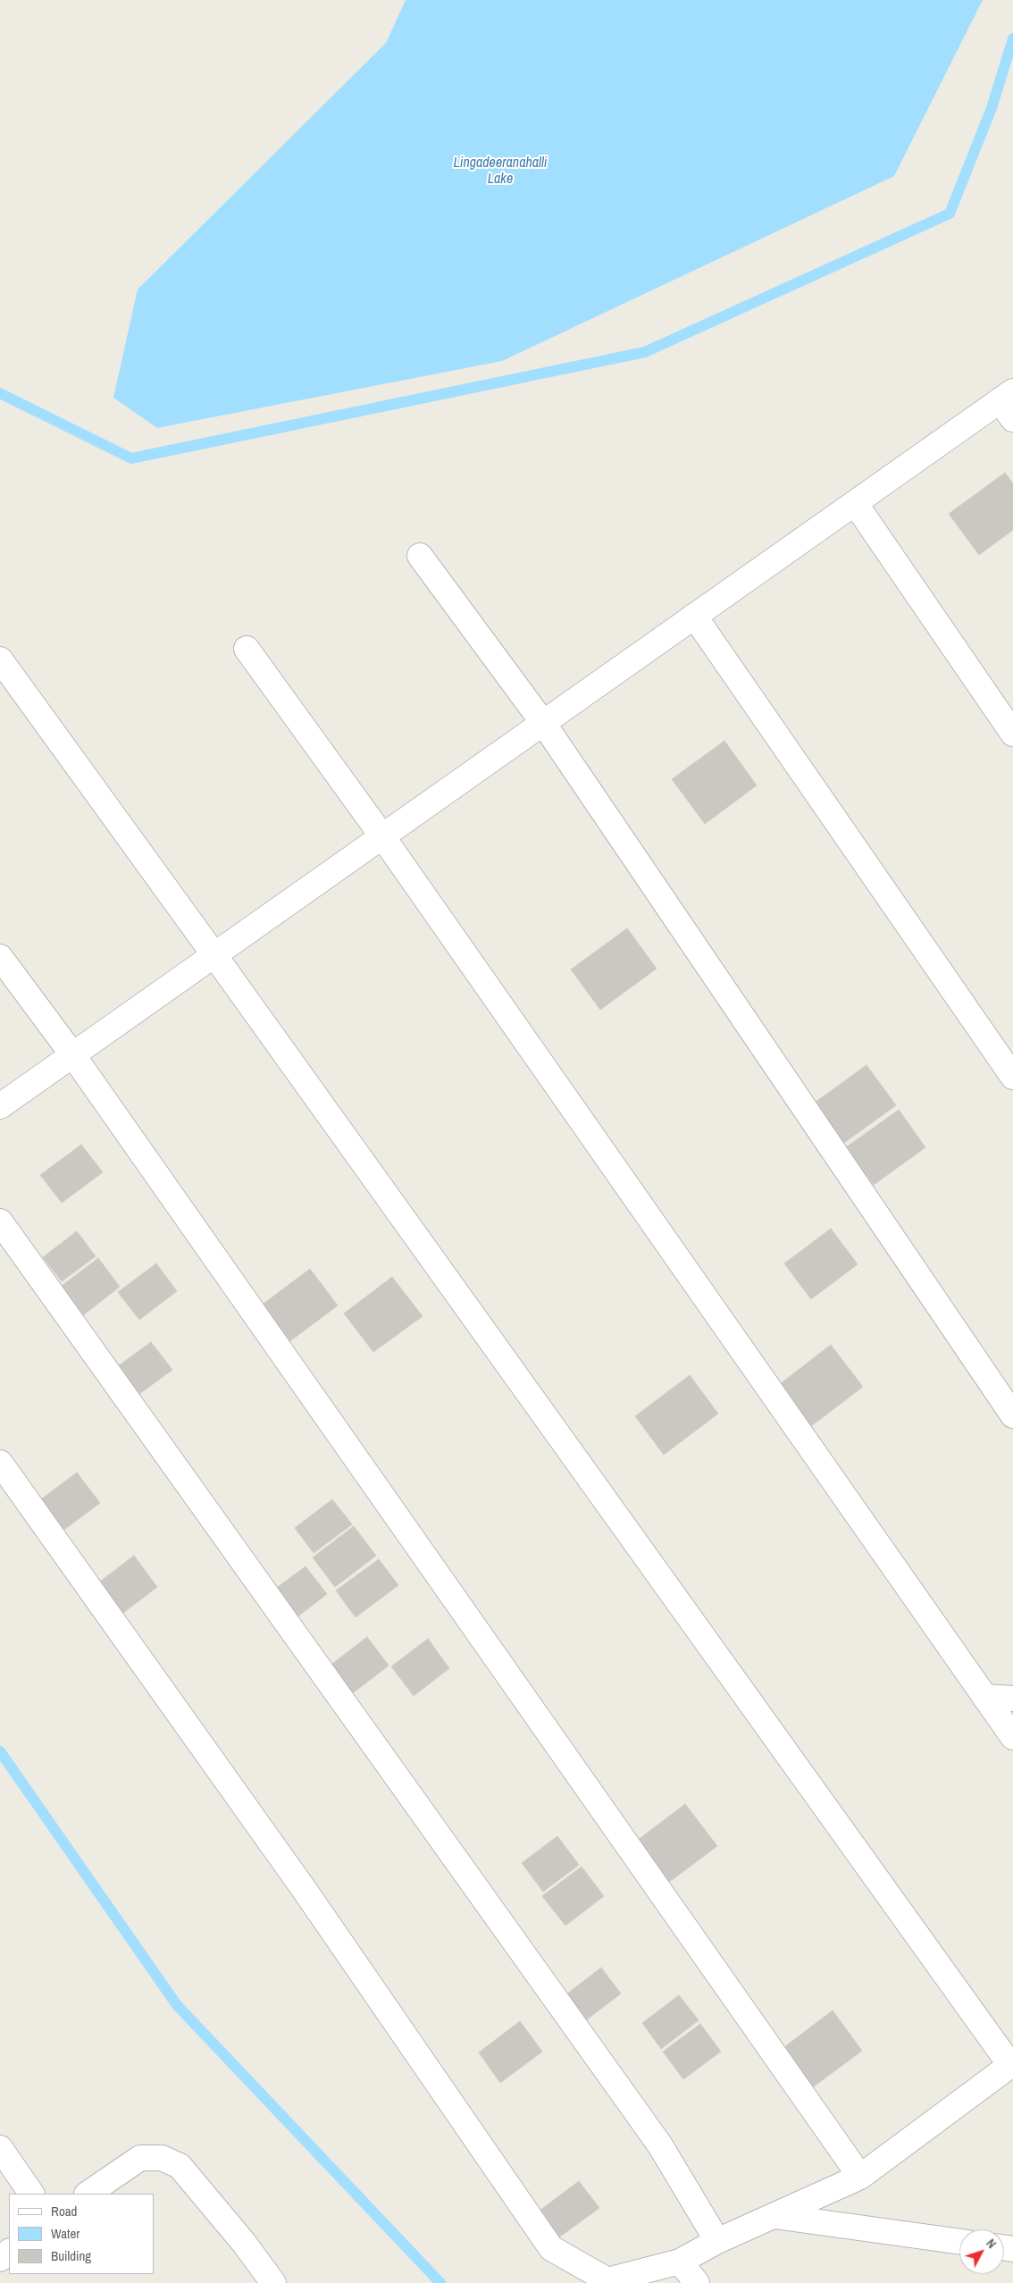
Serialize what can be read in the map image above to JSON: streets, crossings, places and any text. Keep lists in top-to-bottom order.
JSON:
{
  "water": ["Lingadeeranahalli Lake"],
  "legend": ["Road", "Water", "Building"],
  "north": "top right"
}
